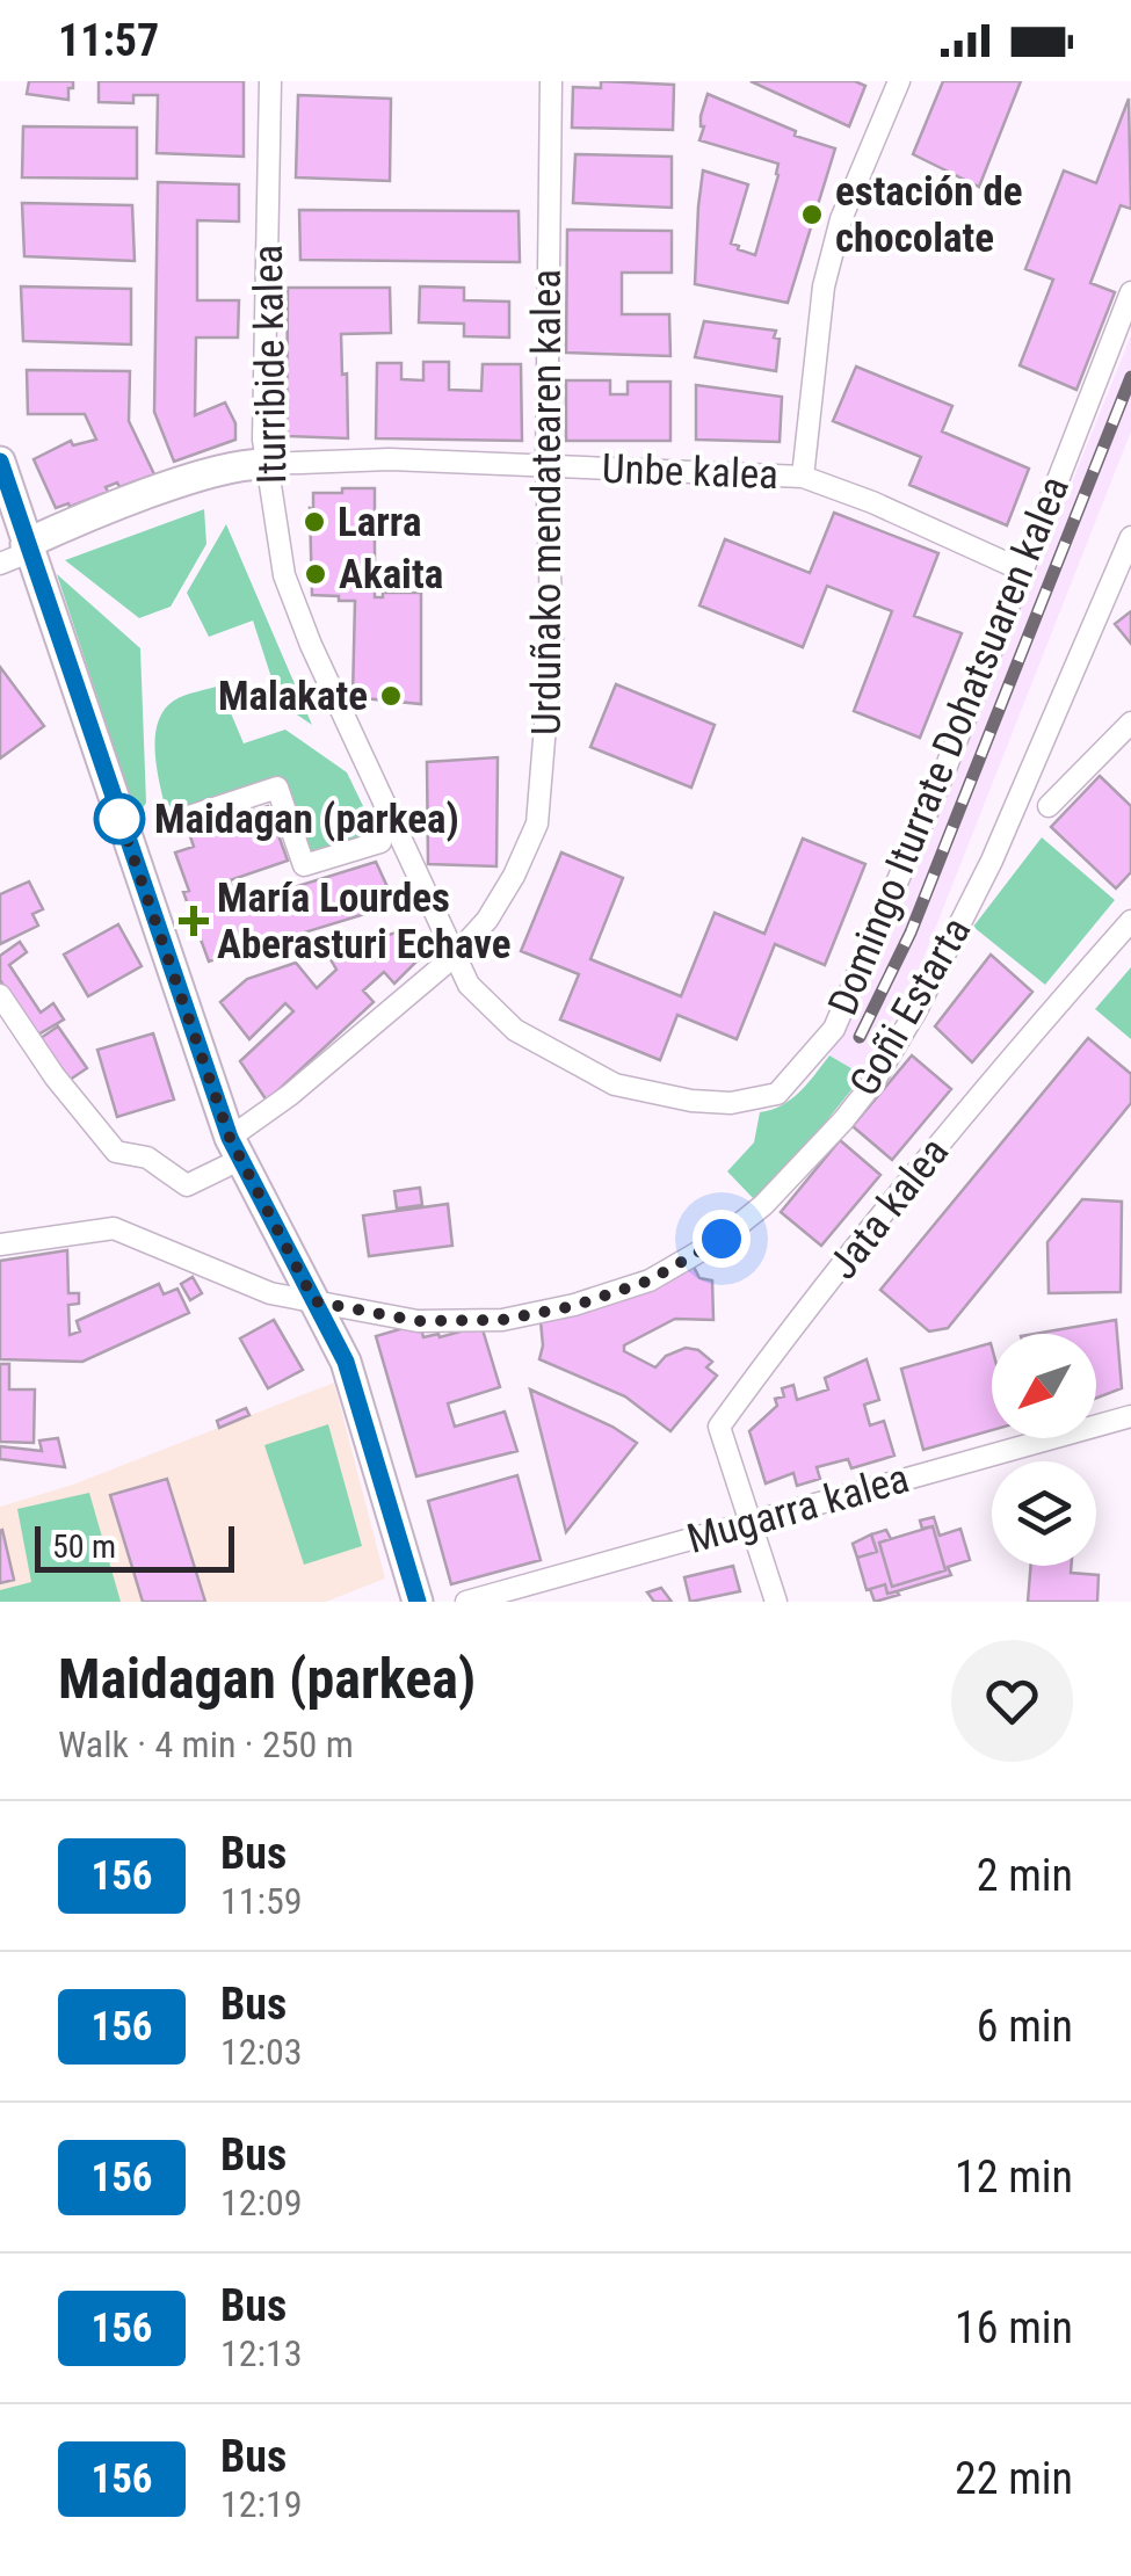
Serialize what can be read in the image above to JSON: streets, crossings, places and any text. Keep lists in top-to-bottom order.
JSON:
{
  "streets": {
    "street": [
      "Iturribide kalea",
      "Unbe kalea",
      "Urduñako mendatearen kalea",
      "Domingo Iturrate Dohatsuaren kalea",
      "Goñi Estarta",
      "Jata kalea",
      "Mugarra kalea"
    ]
  },
  "crossings": [
    ["Iturribide kalea", "Unbe kalea"],
    ["Iturribide kalea", "Urduñako mendatearen kalea"],
    ["Iturribide kalea", "Domingo Iturrate Dohatsuaren kalea"],
    ["Unbe kalea", "Urduñako mendatearen kalea"],
    ["Unbe kalea", "Domingo Iturrate Dohatsuaren kalea"],
    ["Urduñako mendatearen kalea", "Domingo Iturrate Dohatsuaren kalea"],
    ["Jata kalea", "Mugarra kalea"]
  ],
  "places": {
    "other": [
      "estación de chocolate",
      "Larra",
      "Akaita",
      "Malakate",
      "Maidagan (parkea)"
    ],
    "health": ["María Lourdes Aberasturi Echave"]
  },
  "lines": ["bus line 156"],
  "scale_bar": "50 m",
  "north": "bottom left",
  "page": {
    "status": "11:57",
    "scale": "50 m",
    "heading": ["Maidagan (parkea)", "Walk · 4 min · 250 m"],
    "list": [
      {
        "mark": "156",
        "name": "Bus",
        "note": "11:59",
        "value": "2 min"
      },
      {
        "mark": "156",
        "name": "Bus",
        "note": "12:03",
        "value": "6 min"
      },
      {
        "mark": "156",
        "name": "Bus",
        "note": "12:09",
        "value": "12 min"
      },
      {
        "mark": "156",
        "name": "Bus",
        "note": "12:13",
        "value": "16 min"
      },
      {
        "mark": "156",
        "name": "Bus",
        "note": "12:19",
        "value": "22 min"
      }
    ]
  }
}
